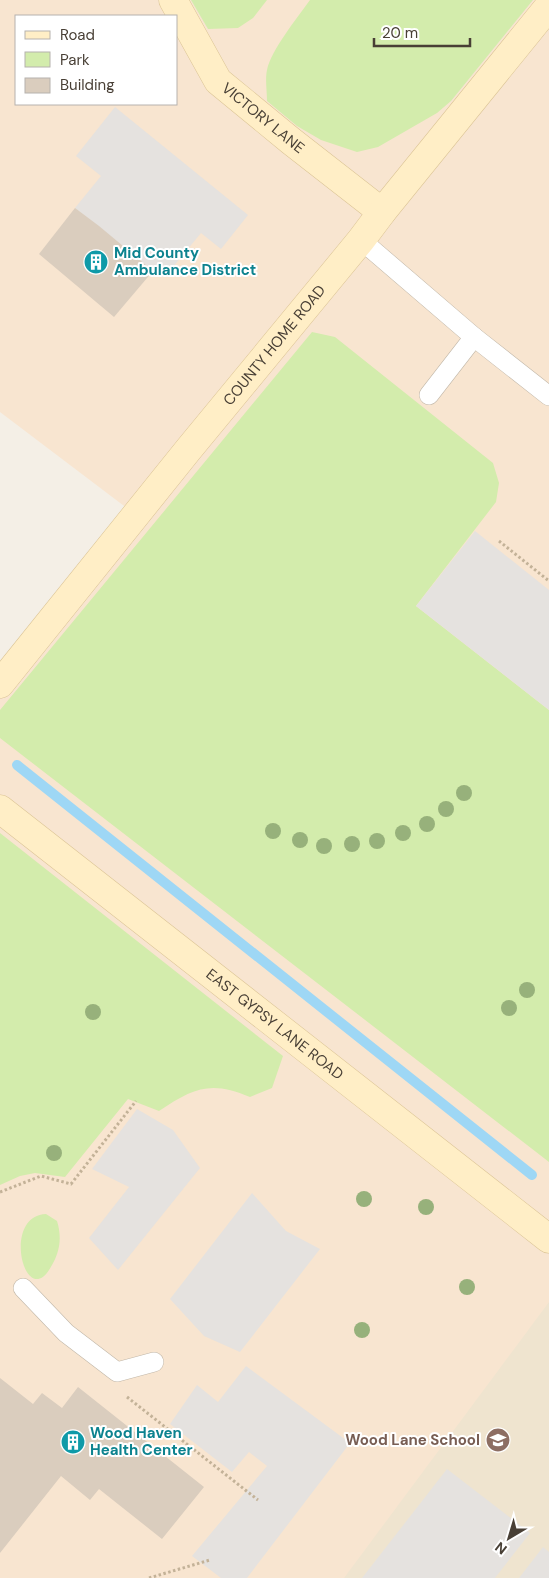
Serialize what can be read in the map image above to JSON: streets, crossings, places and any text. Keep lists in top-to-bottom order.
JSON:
{
  "streets": {
    "street": ["VICTORY LANE", "COUNTY HOME ROAD", "EAST GYPSY LANE ROAD"]
  },
  "crossings": [
    ["VICTORY LANE", "COUNTY HOME ROAD"]
  ],
  "places": {
    "building": ["Mid County Ambulance District", "Wood Haven Health Center"],
    "school or university": ["Wood Lane School"]
  },
  "legend": ["Road", "Park", "Building"],
  "scale_bar": "20 m",
  "north": "bottom left"
}
